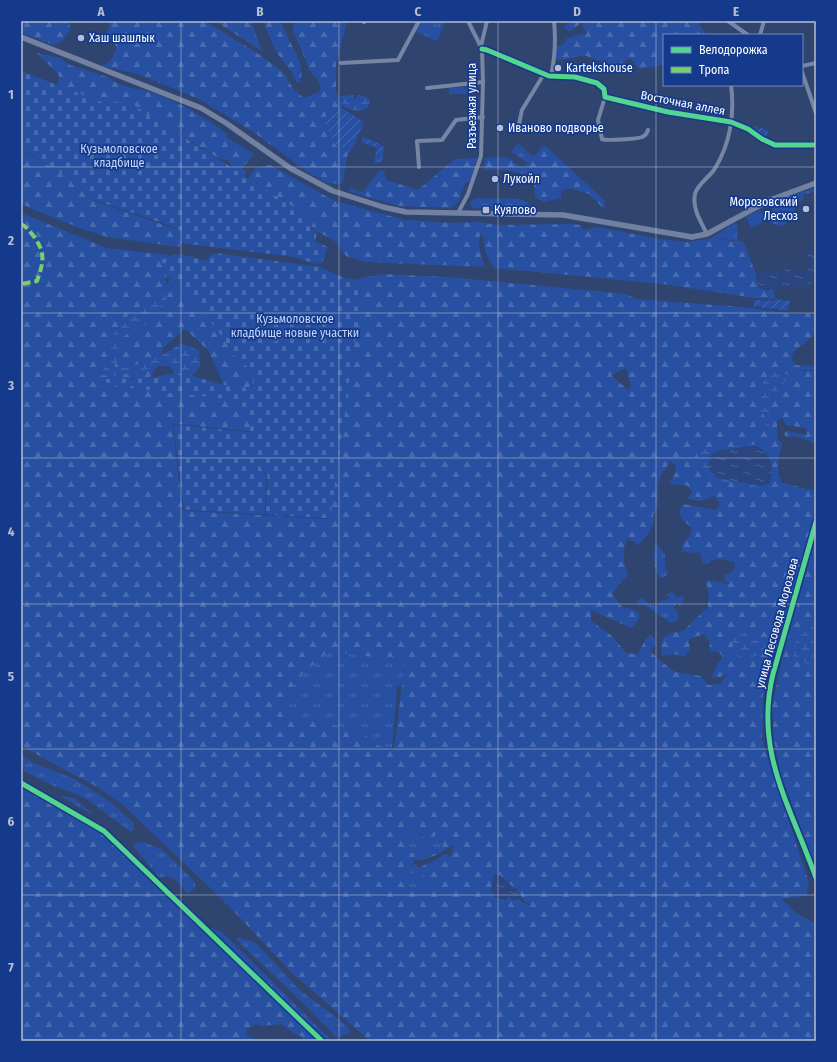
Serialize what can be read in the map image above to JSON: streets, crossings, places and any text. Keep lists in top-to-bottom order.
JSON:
{
  "streets": {
    "main road": ["улица Лесовода Морозова"],
    "street": ["Восточная аллея", "Разъезжая улица"]
  },
  "parks": ["Кузьмоловское кладбище", "Кузьмоловское кладбище новые участки"],
  "places": {
    "other": [
      "Хаш шашлык",
      "Kartekshouse",
      "Иваново подворье",
      "Лукойл",
      "Морозовский Лесхоз"
    ],
    "transit": ["Куялово"]
  },
  "legend": ["Велодорожка", "Тропа"],
  "grid": {
    "columns": [
      "A",
      "B",
      "C",
      "D",
      "E"
    ],
    "rows": [
      "1",
      "2",
      "3",
      "4",
      "5",
      "6",
      "7"
    ]
  }
}
